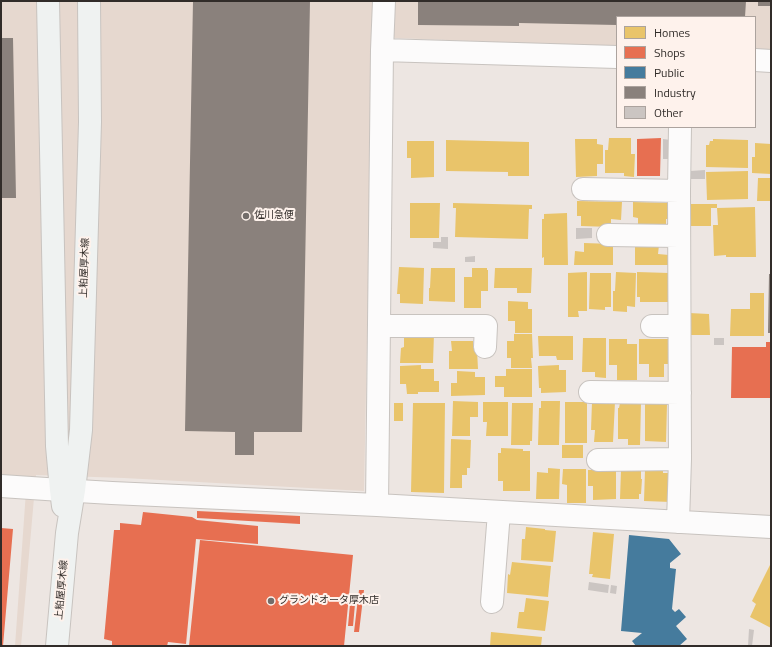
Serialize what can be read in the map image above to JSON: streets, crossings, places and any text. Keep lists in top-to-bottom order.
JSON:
{
  "streets": {
    "main road": ["上粕屋厚木線"]
  },
  "places": ["佐川急便", "グランドオータ厚木店"],
  "legend": [
    "Homes",
    "Shops",
    "Public",
    "Industry",
    "Other"
  ]
}
